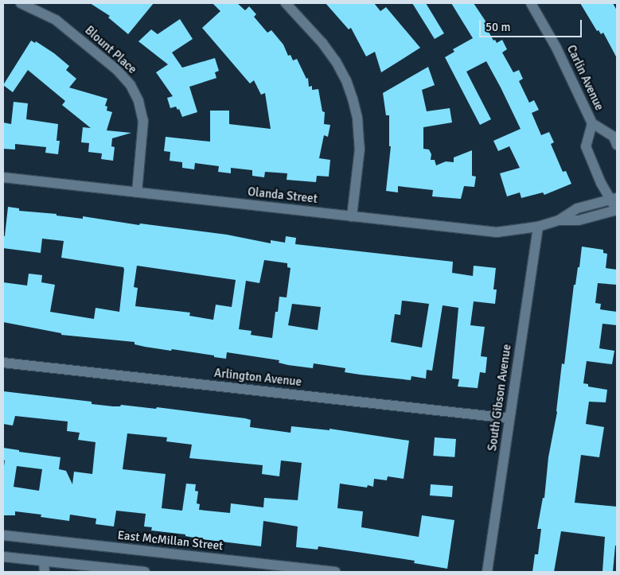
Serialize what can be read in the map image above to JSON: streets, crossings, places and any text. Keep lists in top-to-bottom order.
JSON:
{
  "streets": {
    "street": [
      "Blount Place",
      "Carlin Avenue",
      "Olanda Street",
      "Arlington Avenue",
      "South Gibson Avenue",
      "East McMillan Street"
    ]
  },
  "crossings": [
    ["Blount Place", "Olanda Street"],
    ["Carlin Avenue", "Olanda Street"],
    ["Olanda Street", "South Gibson Avenue"],
    ["Arlington Avenue", "South Gibson Avenue"]
  ],
  "scale_bar": "50 m"
}
